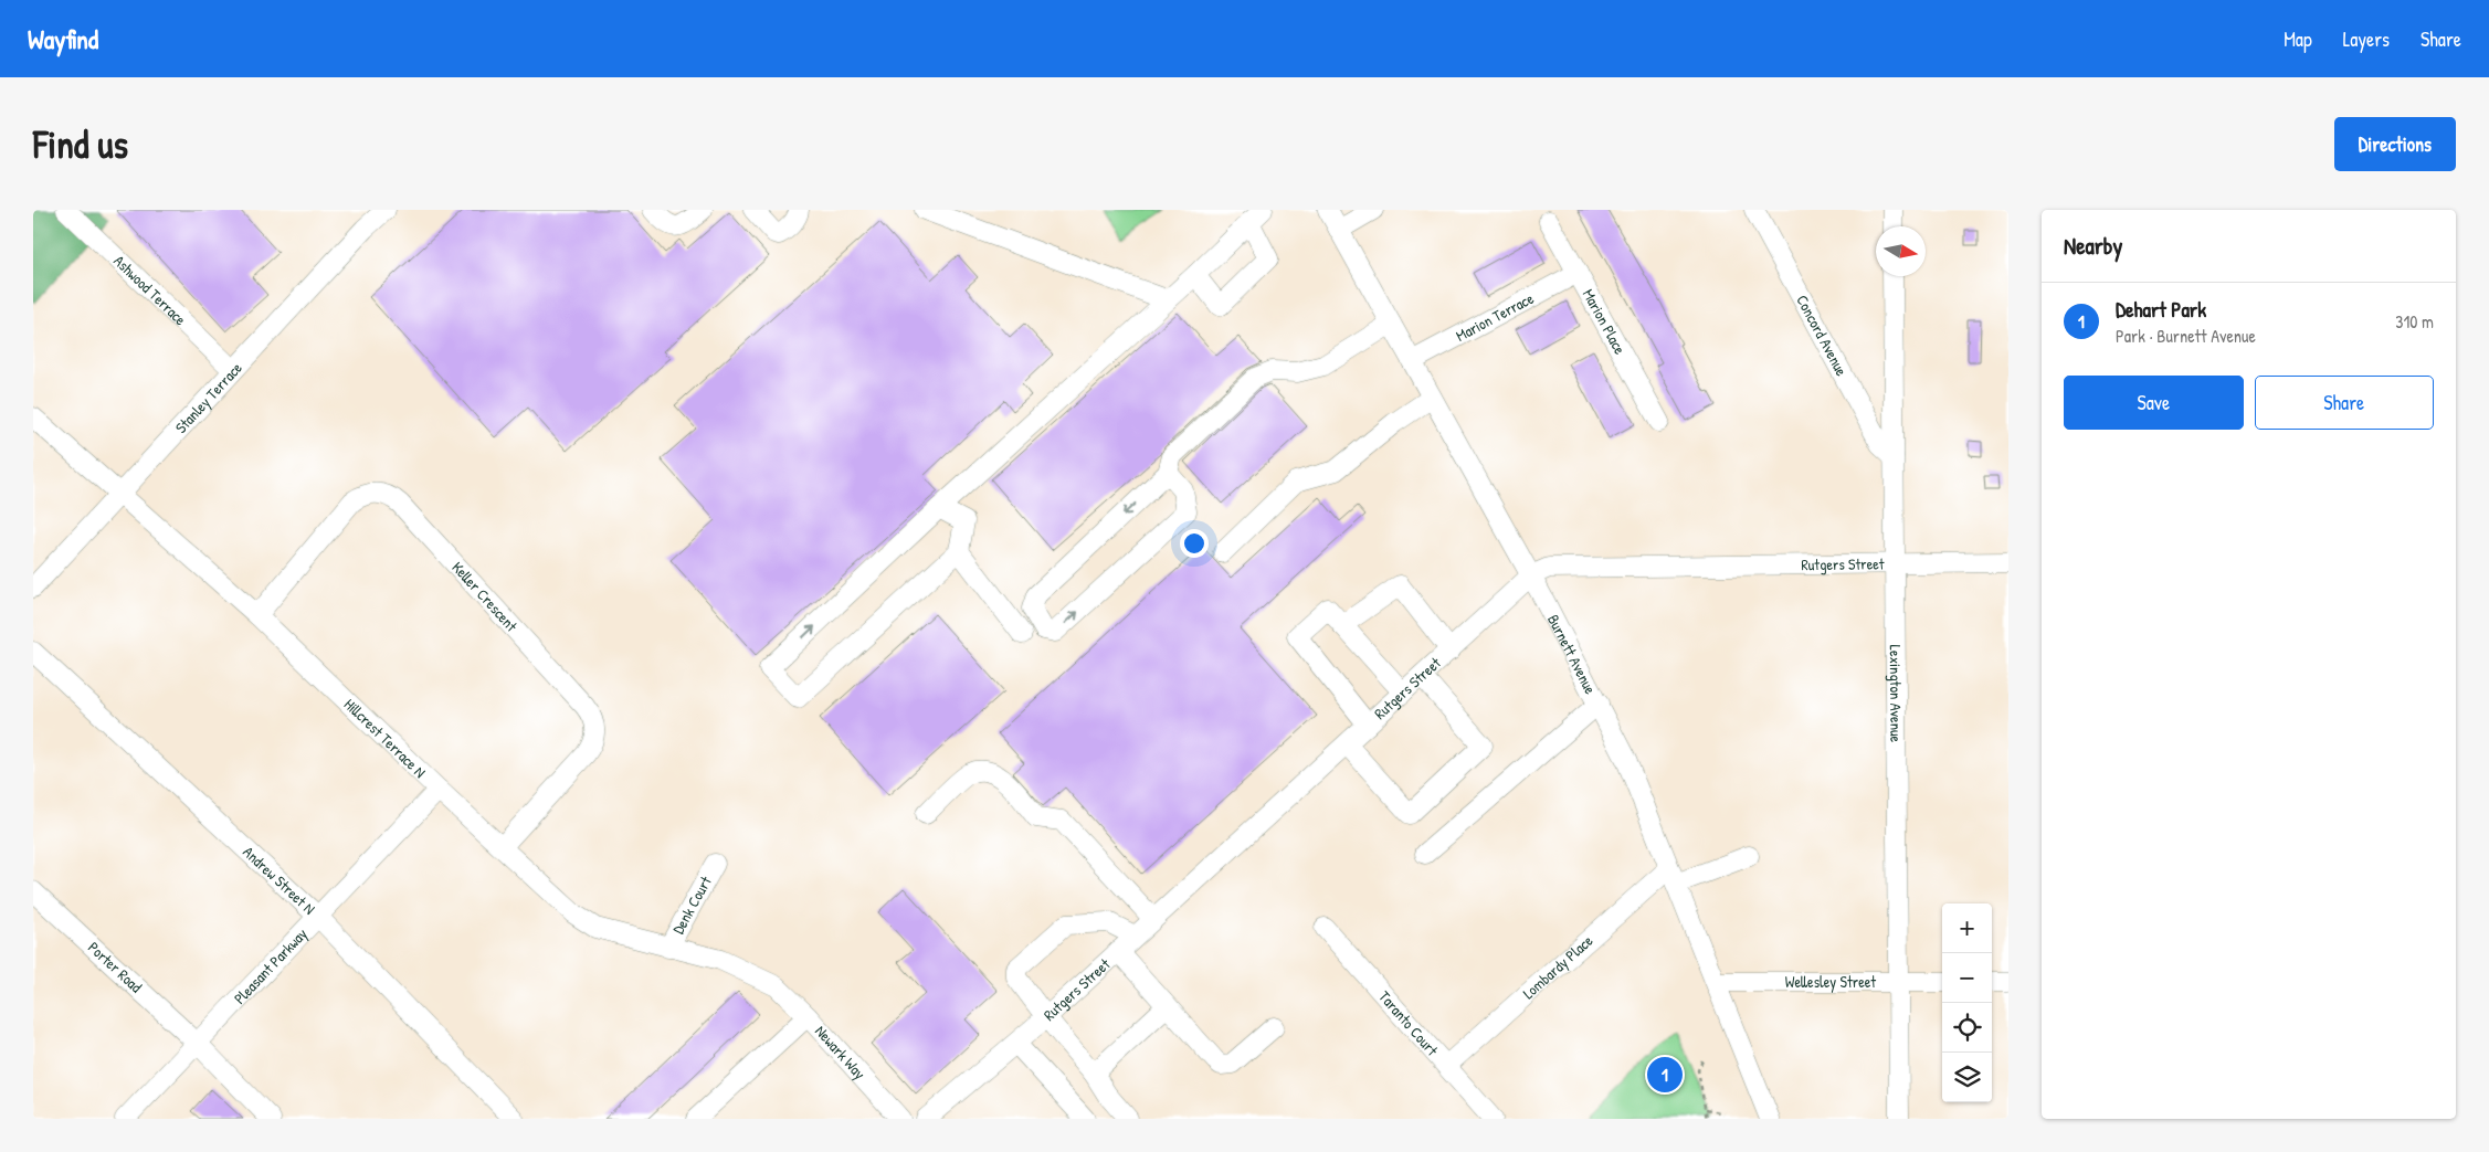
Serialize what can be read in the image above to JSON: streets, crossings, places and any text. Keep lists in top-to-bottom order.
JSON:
{
  "streets": {
    "street": [
      "Ashwood Terrace",
      "Marion Terrace",
      "Marion Place",
      "Concord Avenue",
      "Stanley Terrace",
      "Rutgers Street",
      "Keller Crescent",
      "Burnett Avenue",
      "Lexington Avenue",
      "Hillcrest Terrace N",
      "Andrew Street N",
      "Denk Court",
      "Pleasant Parkway",
      "Porter Road",
      "Lombardy Place",
      "Wellesley Street",
      "Taranto Court",
      "Newark Way"
    ]
  },
  "crossings": [
    ["Ashwood Terrace", "Stanley Terrace"],
    ["Marion Terrace", "Marion Place"],
    ["Marion Terrace", "Burnett Avenue"],
    ["Concord Avenue", "Lexington Avenue"],
    ["Stanley Terrace", "Hillcrest Terrace N"],
    ["Rutgers Street", "Burnett Avenue"],
    ["Rutgers Street", "Lexington Avenue"],
    ["Keller Crescent", "Hillcrest Terrace N"],
    ["Burnett Avenue", "Lombardy Place"],
    ["Burnett Avenue", "Wellesley Street"],
    ["Lexington Avenue", "Wellesley Street"],
    ["Hillcrest Terrace N", "Denk Court"],
    ["Hillcrest Terrace N", "Pleasant Parkway"],
    ["Hillcrest Terrace N", "Newark Way"],
    ["Andrew Street N", "Pleasant Parkway"],
    ["Pleasant Parkway", "Porter Road"],
    ["Lombardy Place", "Taranto Court"]
  ],
  "north": "right",
  "page": {
    "header": "Wayfind",
    "nav": ["Map", "Layers", "Share"],
    "buttons": [
      "Directions",
      ["Save", "Share"]
    ],
    "title": "Find us",
    "heading": "Nearby",
    "list": [
      {
        "mark": "1",
        "name": "Dehart Park",
        "note": "Park · Burnett Avenue",
        "value": "310 m"
      }
    ],
    "map_buttons": ["+", "−"],
    "pins": "1"
  }
}
